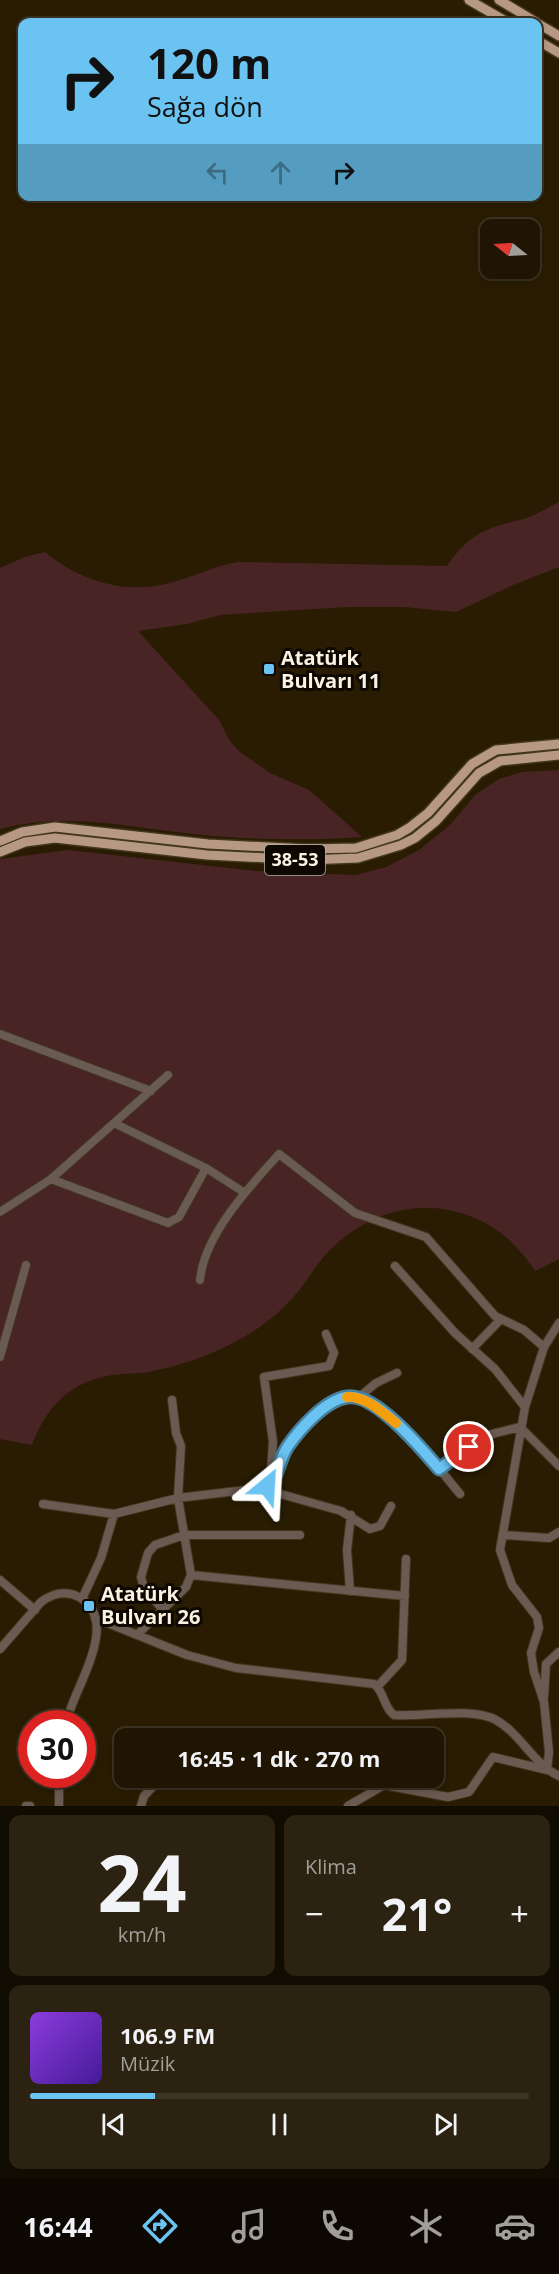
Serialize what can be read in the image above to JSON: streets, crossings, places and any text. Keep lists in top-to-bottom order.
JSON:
{
  "streets": {
    "main road": ["38-53"]
  },
  "places": {
    "transit": ["Atatürk Bulvarı 11", "Atatürk Bulvarı 26"]
  },
  "north": "left",
  "page": {
    "turn": ["120 m", "Sağa dön"],
    "limit": "30",
    "trip": "16:45 · 1 dk · 270 m",
    "tile": [
      ["24", "km/h"],
      "Klima"
    ],
    "heat": ["−", "21°", "+"],
    "song": ["106.9 FM", "Müzik"],
    "tabs": "16:44"
  }
}
